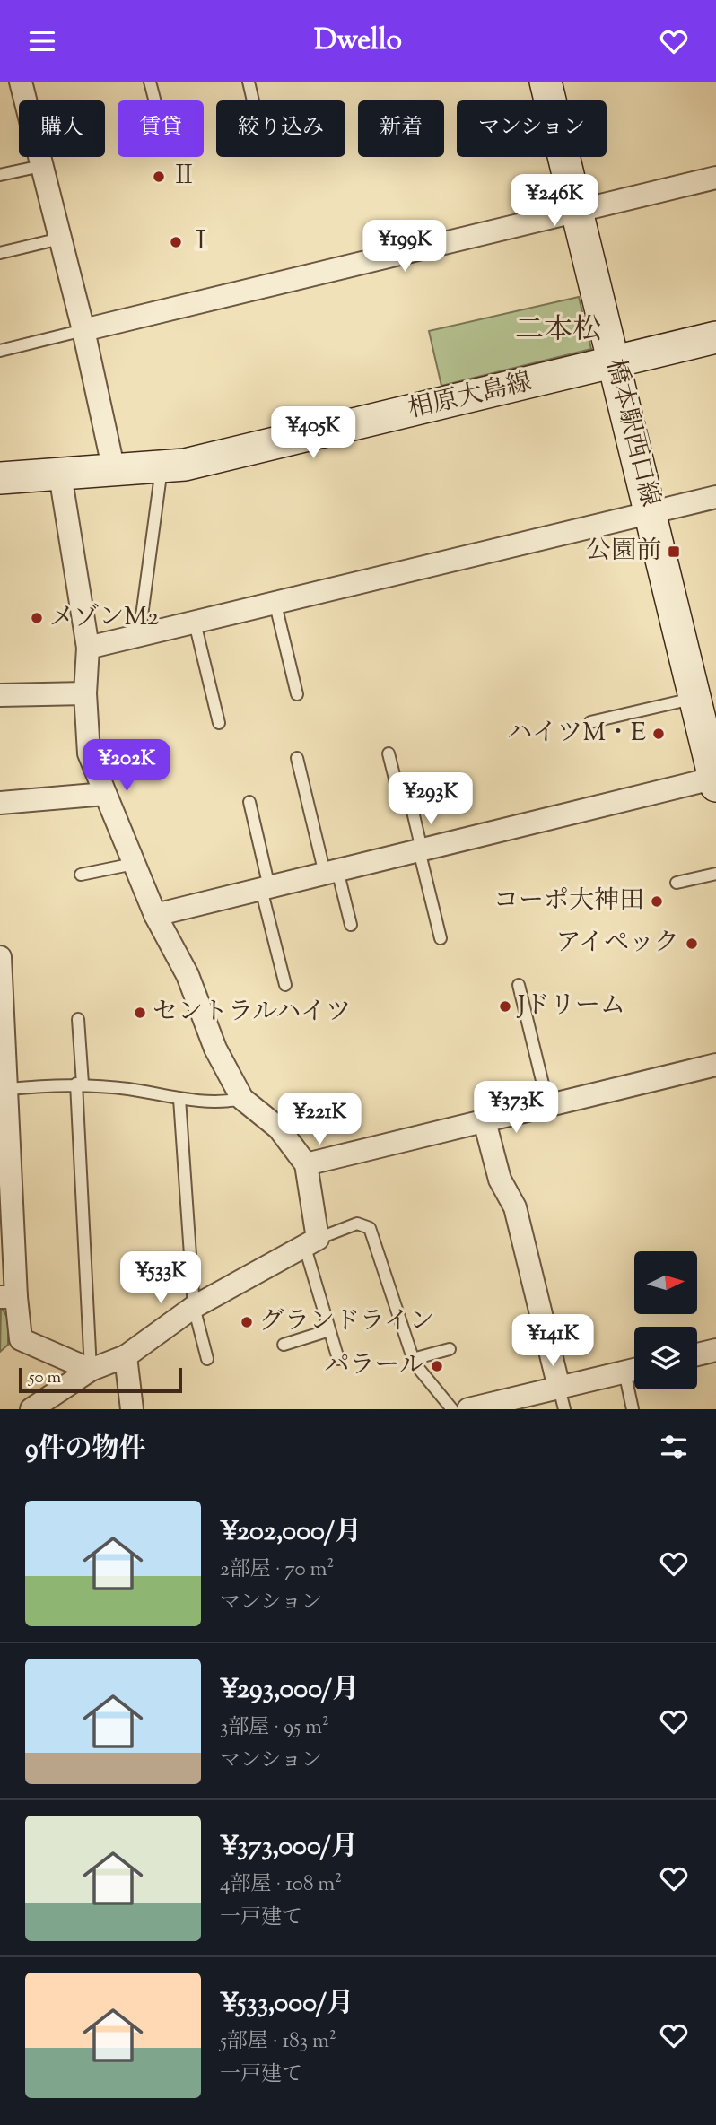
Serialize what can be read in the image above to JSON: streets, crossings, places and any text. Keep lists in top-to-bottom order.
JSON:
{
  "streets": {
    "street": ["相原大島線", "橋本駅西口線"]
  },
  "crossings": [
    ["相原大島線", "橋本駅西口線"]
  ],
  "districts": ["二本松"],
  "places": {
    "other": [
      "Ⅱ",
      "Ⅰ",
      "メゾンM2",
      "ハイツM・E",
      "コーポ大神田",
      "アイペック",
      "Jドリーム",
      "セントラルハイツ",
      "グランドライン",
      "パラール"
    ],
    "transit": ["公園前"]
  },
  "scale_bar": "50 m",
  "north": "right",
  "page": {
    "header": "Dwello",
    "chip": [
      "購入",
      "賃貸",
      "絞り込み",
      "新着",
      "マンション"
    ],
    "price": [
      "¥246K",
      "¥199K",
      "¥405K",
      "¥202K",
      "¥293K",
      "¥373K",
      "¥221K",
      "¥533K",
      "¥141K"
    ],
    "scale": "50 m",
    "heading": "9件の物件",
    "list": [
      {
        "name": "¥202,000/月",
        "note": "2部屋 · 70 m² · マンション"
      },
      {
        "name": "¥293,000/月",
        "note": "3部屋 · 95 m² · マンション"
      },
      {
        "name": "¥373,000/月",
        "note": "4部屋 · 108 m² · 一戸建て"
      },
      {
        "name": "¥533,000/月",
        "note": "5部屋 · 183 m² · 一戸建て"
      }
    ]
  }
}
